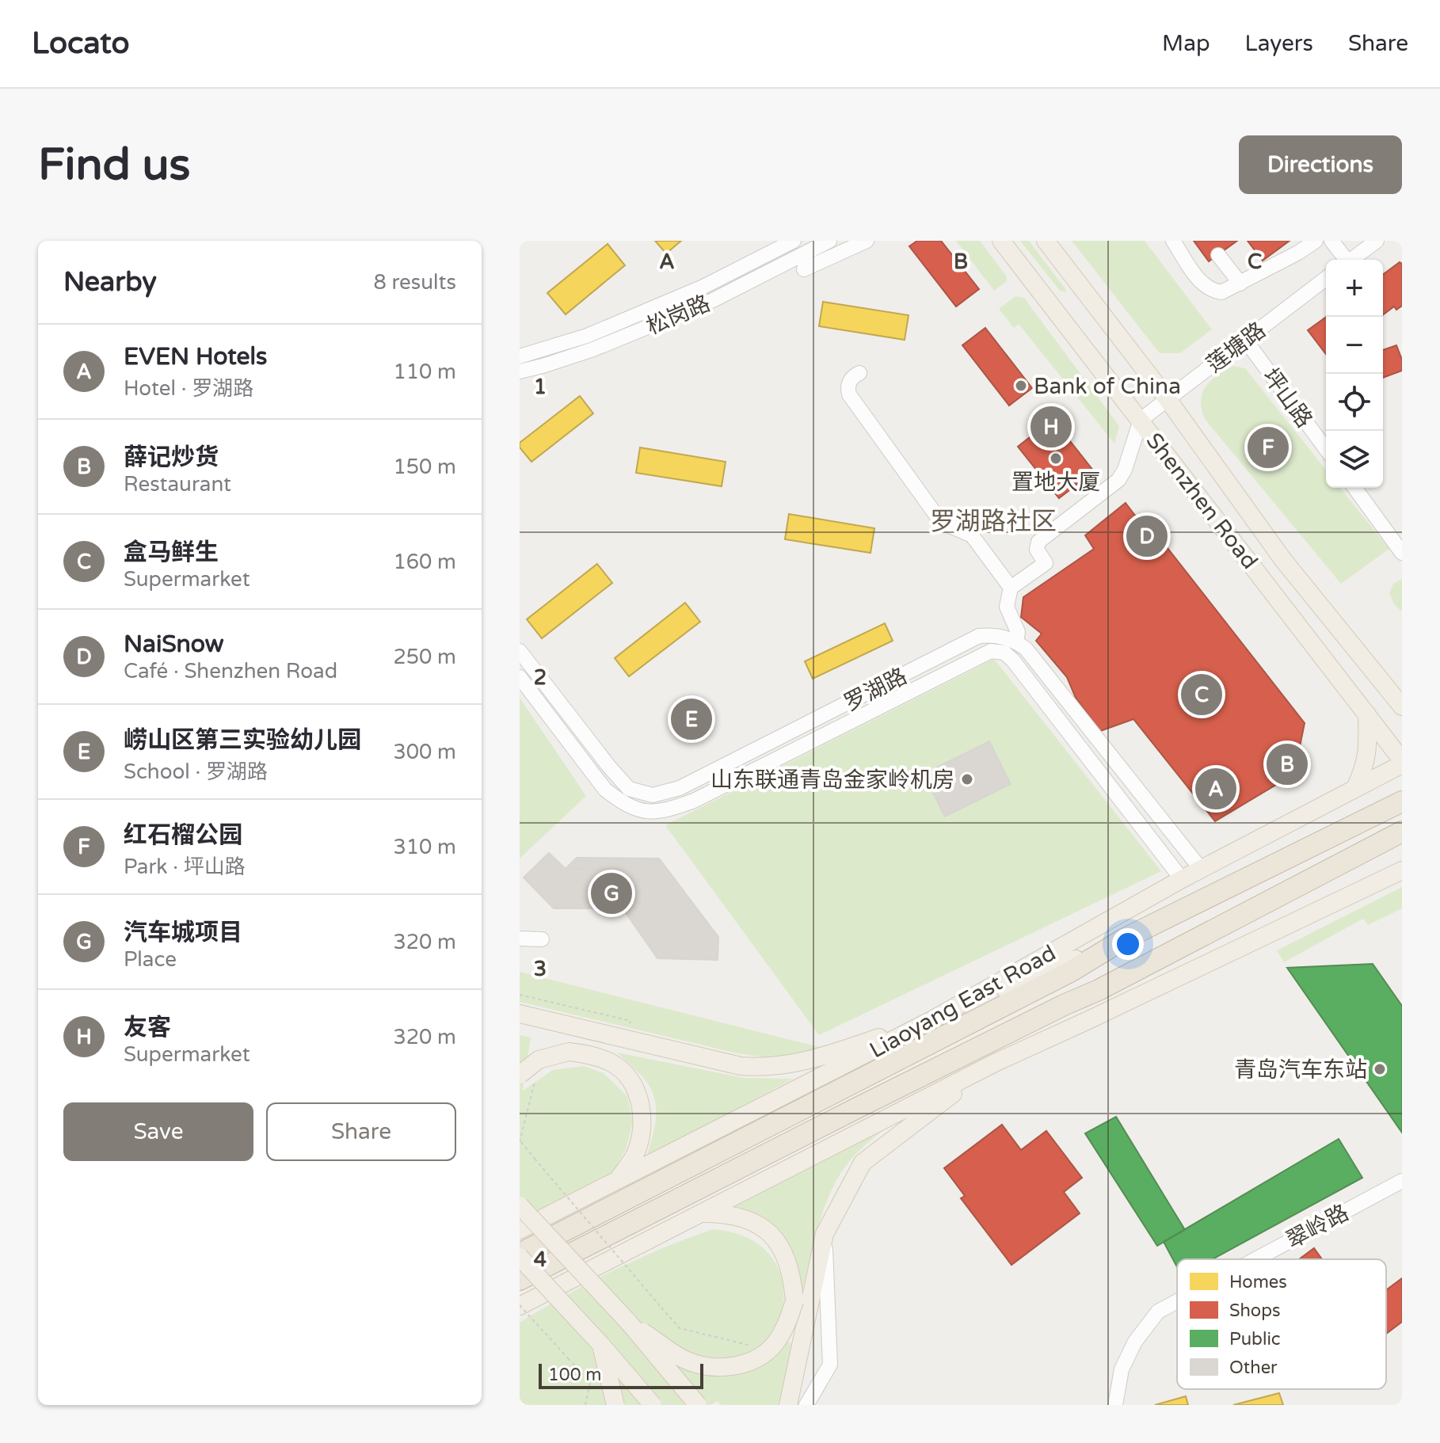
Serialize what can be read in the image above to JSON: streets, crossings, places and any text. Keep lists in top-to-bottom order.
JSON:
{
  "streets": {
    "highway": ["Liaoyang East Road"],
    "main road": ["Shenzhen Road"],
    "street": [
      "松岗路",
      "莲塘路",
      "坪山路",
      "罗湖路",
      "翠岭路"
    ]
  },
  "crossings": [
    ["莲塘路", "坪山路"],
    ["莲塘路", "Shenzhen Road"],
    ["Shenzhen Road", "Liaoyang East Road"]
  ],
  "districts": ["罗湖路社区"],
  "places": [
    "Bank of China",
    "置地大厦",
    "山东联通青岛金家岭机房",
    "青岛汽车东站"
  ],
  "legend": [
    "Homes",
    "Shops",
    "Public",
    "Other"
  ],
  "scale_bar": "100 m",
  "page": {
    "header": "Locato",
    "nav": ["Map", "Layers", "Share"],
    "buttons": [
      "Directions",
      ["Save", "Share"]
    ],
    "title": "Find us",
    "heading": ["Nearby", "8 results"],
    "map_buttons": ["+", "−"],
    "list": [
      {
        "mark": "A",
        "name": "EVEN Hotels",
        "note": "Hotel · 罗湖路",
        "value": "110 m"
      },
      {
        "mark": "B",
        "name": "薛记炒货",
        "note": "Restaurant",
        "value": "150 m"
      },
      {
        "mark": "C",
        "name": "盒马鲜生",
        "note": "Supermarket",
        "value": "160 m"
      },
      {
        "mark": "D",
        "name": "NaiSnow",
        "note": "Café · Shenzhen Road",
        "value": "250 m"
      },
      {
        "mark": "E",
        "name": "崂山区第三实验幼儿园",
        "note": "School · 罗湖路",
        "value": "300 m"
      },
      {
        "mark": "F",
        "name": "红石榴公园",
        "note": "Park · 坪山路",
        "value": "310 m"
      },
      {
        "mark": "G",
        "name": "汽车城项目",
        "note": "Place",
        "value": "320 m"
      },
      {
        "mark": "H",
        "name": "友客",
        "note": "Supermarket",
        "value": "320 m"
      }
    ],
    "pins": [
      "H",
      "F",
      "D",
      "C",
      "E",
      "B",
      "A",
      "G"
    ],
    "scale": "100 m"
  },
  "grid": {
    "columns": ["A", "B", "C"],
    "rows": [
      "1",
      "2",
      "3",
      "4"
    ]
  }
}
